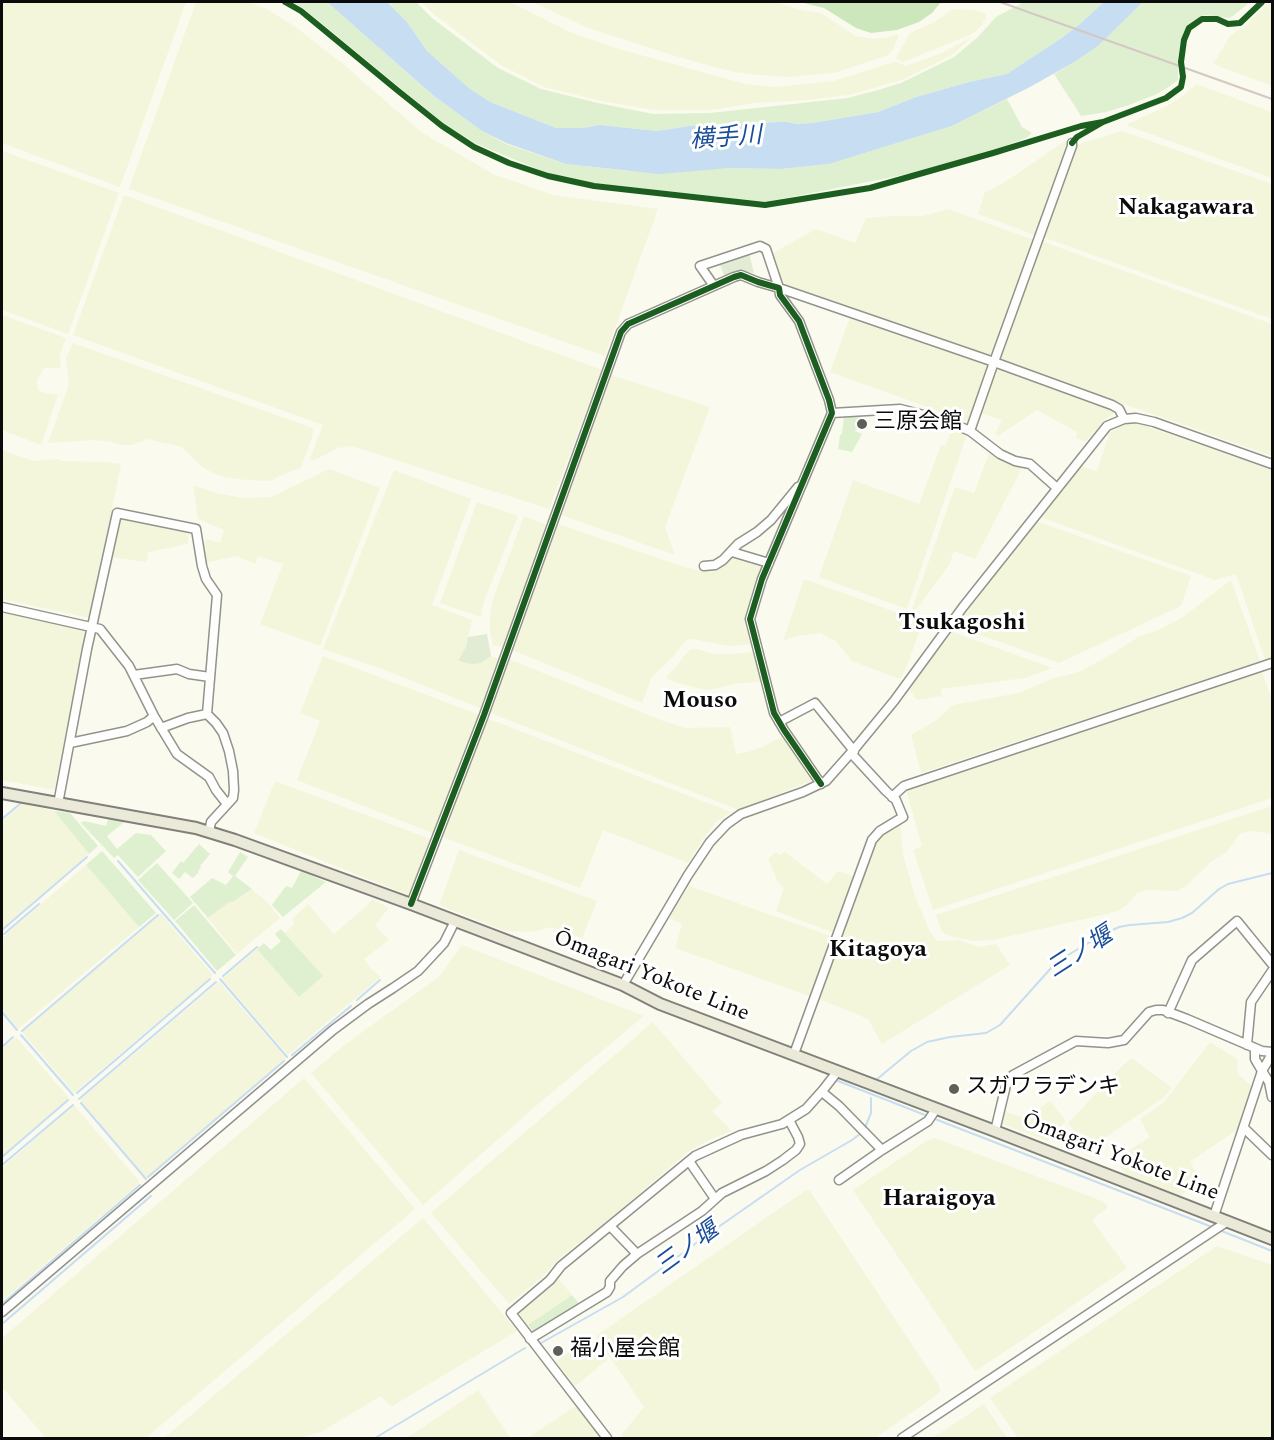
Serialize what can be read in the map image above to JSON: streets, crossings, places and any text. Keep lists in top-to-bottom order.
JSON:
{
  "streets": {
    "main road": ["Ōmagari Yokote Line"]
  },
  "districts": [
    "Nakagawara",
    "Tsukagoshi",
    "Mouso",
    "Kitagoya",
    "Haraigoya"
  ],
  "water": ["横手川", "三ノ堰"],
  "places": ["三原会館", "スガワラデンキ", "福小屋会館"]
}
